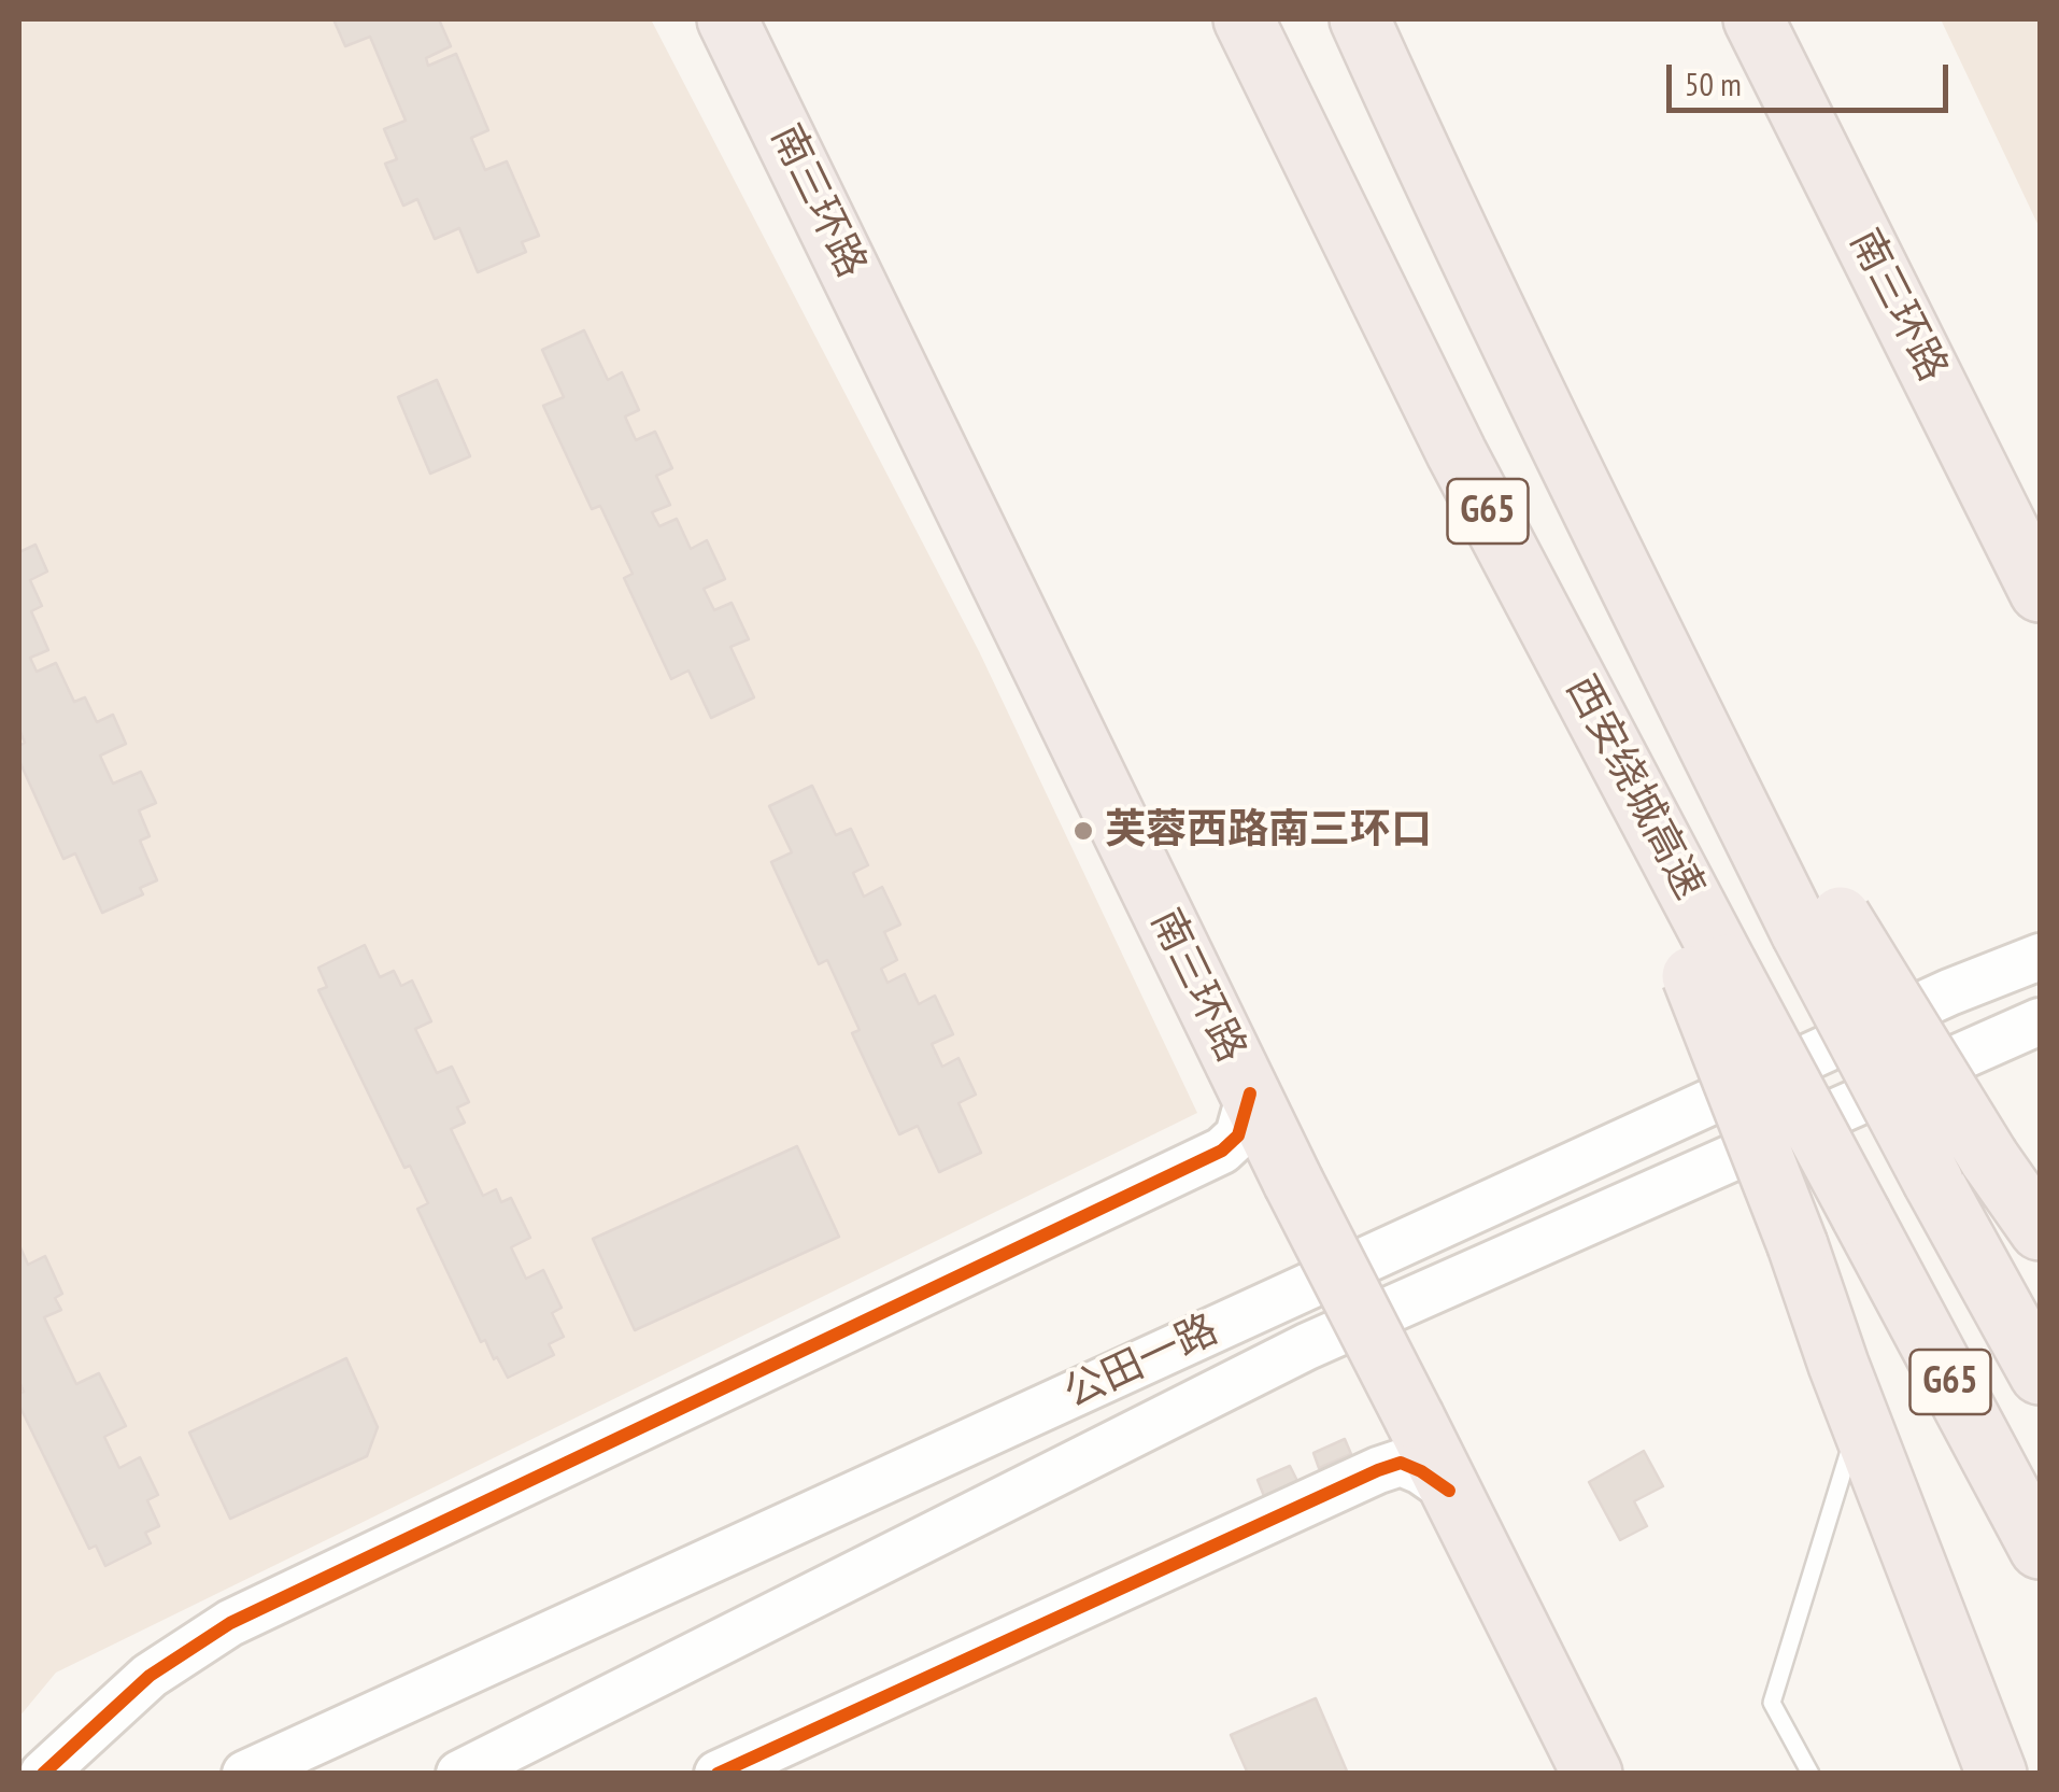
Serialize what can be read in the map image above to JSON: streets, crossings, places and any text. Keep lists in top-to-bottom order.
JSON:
{
  "streets": {
    "highway": ["南三环路", "G65", "西安绕城高速"],
    "main road": ["公田一路"]
  },
  "places": ["芙蓉西路南三环口"],
  "scale_bar": "50 m"
}
